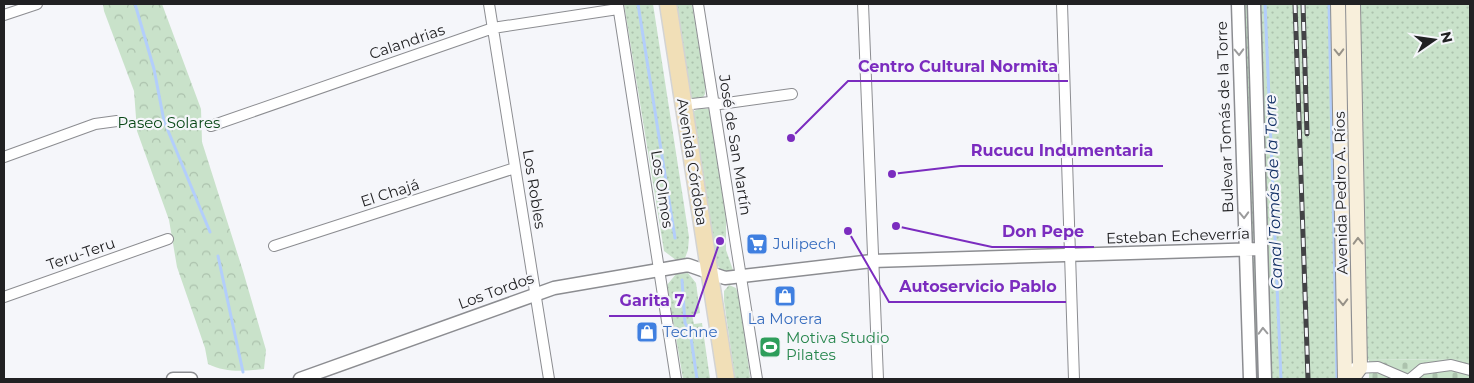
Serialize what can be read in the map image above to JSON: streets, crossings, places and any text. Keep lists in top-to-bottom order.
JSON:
{
  "streets": {
    "main road": ["Avenida Córdoba", "Avenida Pedro A. Ríos"],
    "street": [
      "Calandrias",
      "Bulevar Tomás de la Torre",
      "José de San Martín",
      "Los Robles",
      "Los Olmos",
      "El Chajá",
      "Esteban Echeverría",
      "Teru-Teru",
      "Los Tordos"
    ]
  },
  "crossings": [
    ["Calandrias", "Los Robles"],
    ["Calandrias", "Los Olmos"],
    ["Bulevar Tomás de la Torre", "Esteban Echeverría"],
    ["José de San Martín", "Esteban Echeverría"],
    ["Avenida Córdoba", "Esteban Echeverría"],
    ["Avenida Córdoba", "Los Tordos"],
    ["Los Robles", "El Chajá"],
    ["Los Robles", "Los Tordos"],
    ["Los Olmos", "Los Tordos"],
    ["Esteban Echeverría", "Los Tordos"]
  ],
  "water": ["Canal Tomás de la Torre"],
  "parks": ["Paseo Solares"],
  "places": {
    "other": [
      "Centro Cultural Normita",
      "Rucucu Indumentaria",
      "Don Pepe",
      "Autoservicio Pablo",
      "Garita 7"
    ],
    "supermarket": ["Julipech"],
    "shop": ["La Morera", "Techne"],
    "sports": ["Motiva Studio Pilates"]
  },
  "north": "right"
}
